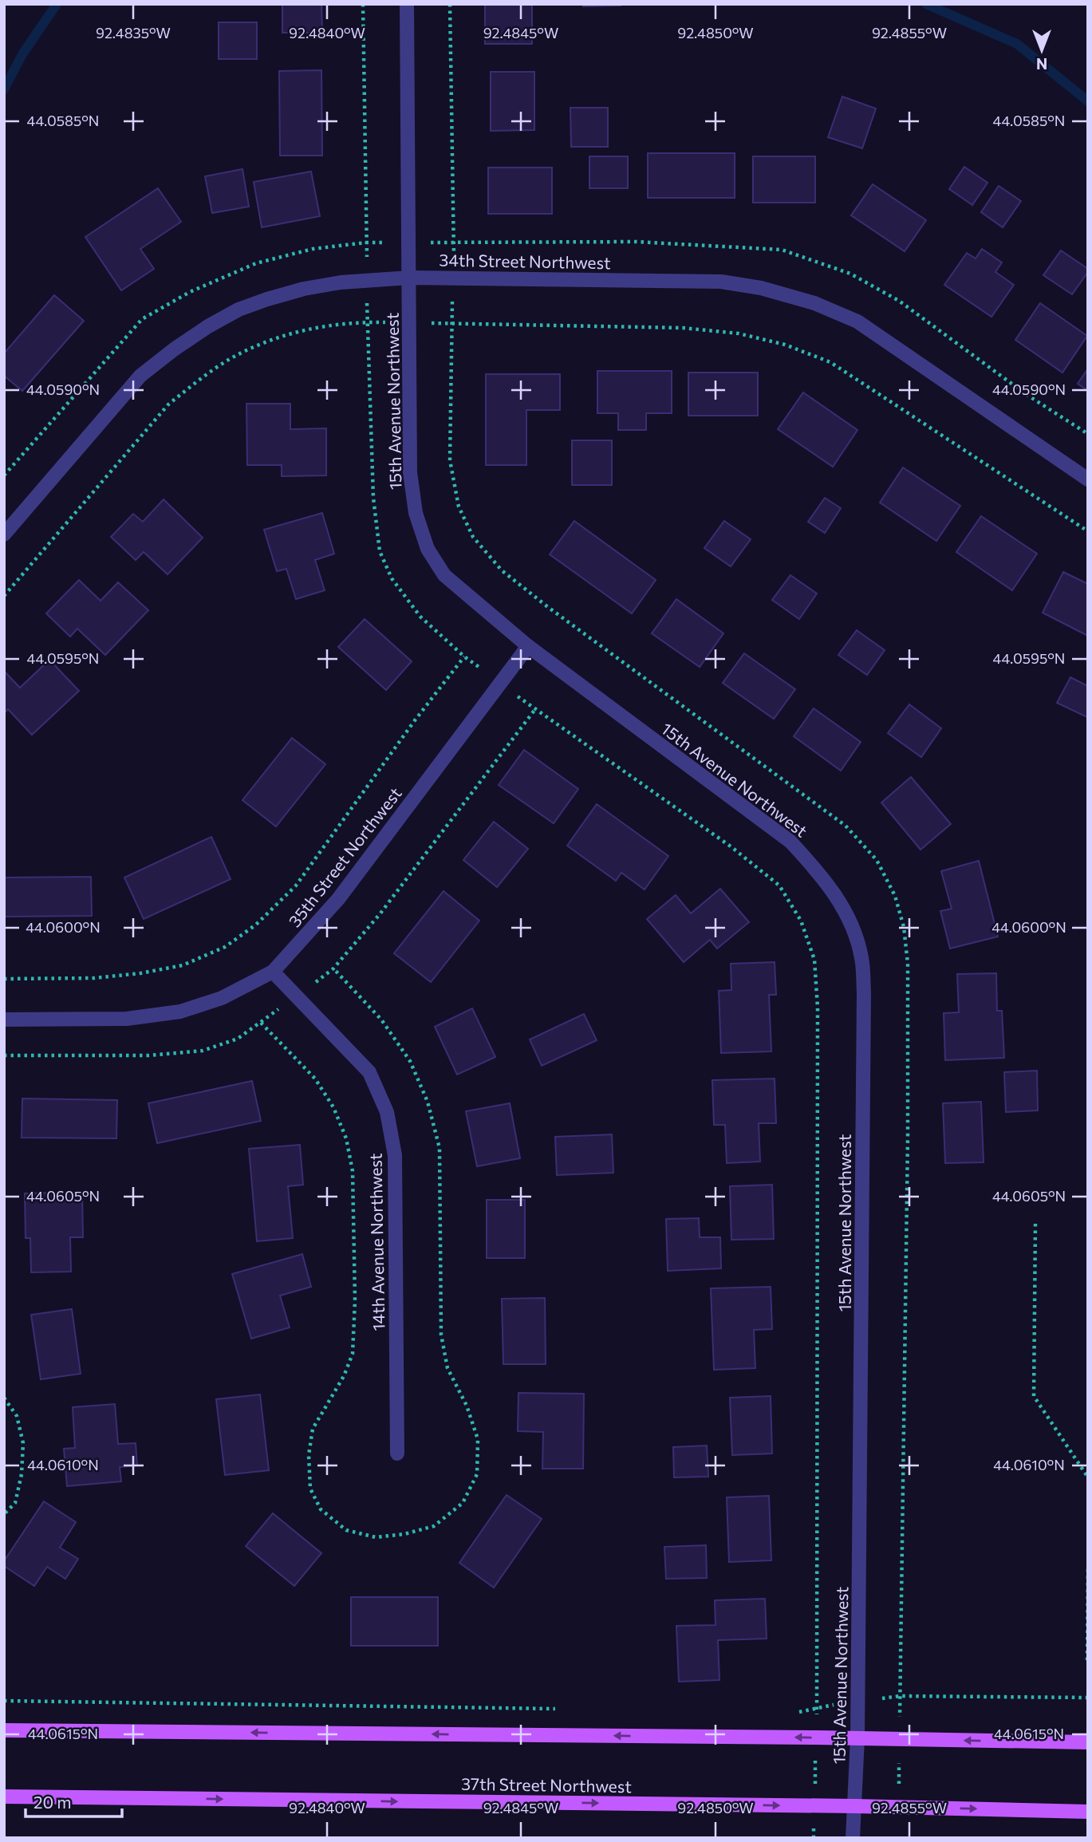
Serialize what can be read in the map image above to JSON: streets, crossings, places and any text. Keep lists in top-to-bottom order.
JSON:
{
  "streets": {
    "main road": ["37th Street Northwest"],
    "street": [
      "34th Street Northwest",
      "15th Avenue Northwest",
      "35th Street Northwest",
      "14th Avenue Northwest"
    ]
  },
  "crossings": [
    ["34th Street Northwest", "15th Avenue Northwest"],
    ["15th Avenue Northwest", "35th Street Northwest"],
    ["15th Avenue Northwest", "37th Street Northwest"],
    ["35th Street Northwest", "14th Avenue Northwest"]
  ],
  "scale_bar": "20 m",
  "north": "bottom",
  "coordinates": [
    "92.4835°W",
    "92.4840°W",
    "92.4845°W",
    "92.4850°W",
    "92.4855°W",
    "44.0585°N",
    "44.0590°N",
    "44.0595°N",
    "44.0600°N",
    "44.0605°N",
    "44.0610°N",
    "44.0615°N"
  ]
}
